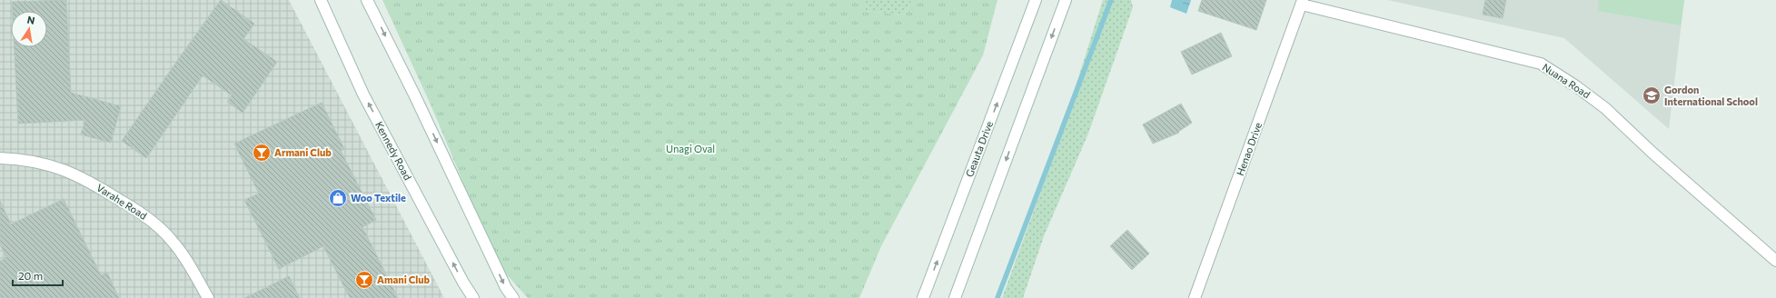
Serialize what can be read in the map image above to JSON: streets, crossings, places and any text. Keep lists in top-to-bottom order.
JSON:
{
  "streets": {
    "main road": [
      "Nuana Road",
      "Geauta Drive",
      "Henao Drive",
      "Kennedy Road",
      "Varahe Road"
    ]
  },
  "crossings": [
    ["Nuana Road", "Henao Drive"]
  ],
  "parks": ["Unagi Oval"],
  "places": {
    "school or university": ["Gordon International School"],
    "bar": ["Armani Club", "Amani Club"],
    "shop": ["Woo Textile"]
  },
  "scale_bar": "20 m",
  "north": "top"
}
